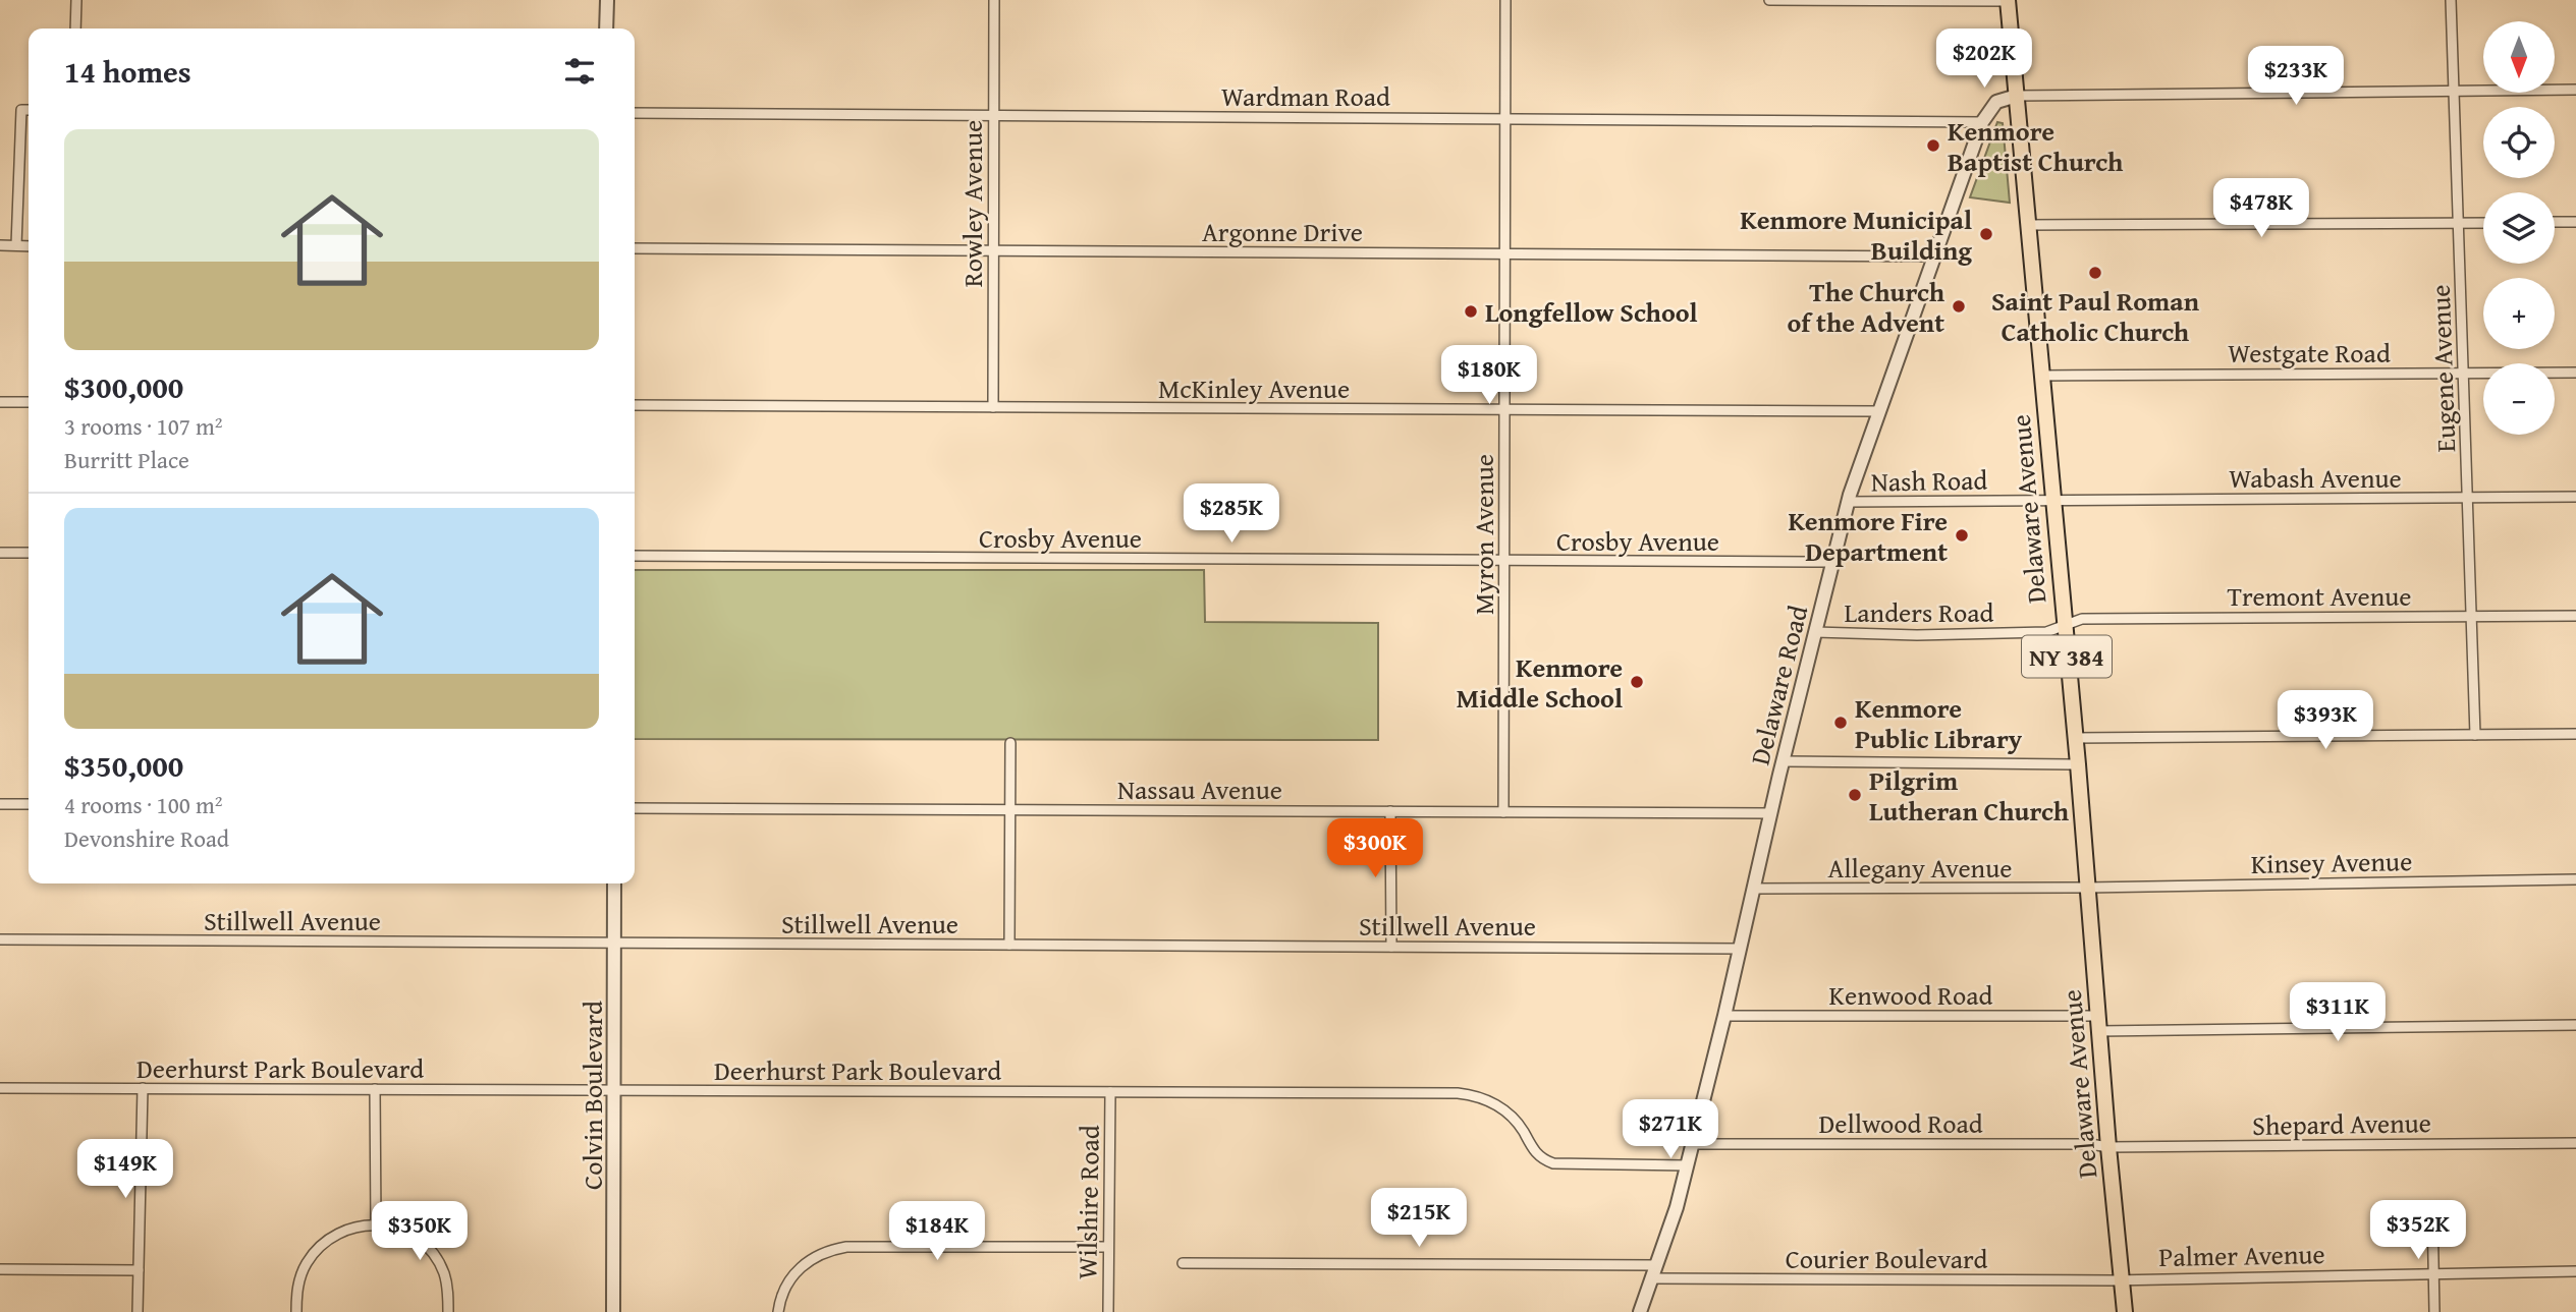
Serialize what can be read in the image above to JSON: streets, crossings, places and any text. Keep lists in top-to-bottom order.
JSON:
{
  "streets": {
    "main road": ["Delaware Avenue", "NY 384"],
    "street": [
      "Wardman Road",
      "Rowley Avenue",
      "Argonne Drive",
      "Westgate Road",
      "Eugene Avenue",
      "McKinley Avenue",
      "Wabash Avenue",
      "Nash Road",
      "Myron Avenue",
      "Crosby Avenue",
      "Tremont Avenue",
      "Landers Road",
      "Delaware Road",
      "Nassau Avenue",
      "Kinsey Avenue",
      "Allegany Avenue",
      "Stillwell Avenue",
      "Kenwood Road",
      "Deerhurst Park Boulevard",
      "Colvin Boulevard",
      "Dellwood Road",
      "Shepard Avenue",
      "Wilshire Road",
      "Palmer Avenue",
      "Courier Boulevard"
    ]
  },
  "crossings": [
    ["Wardman Road", "Rowley Avenue"],
    ["Wardman Road", "Myron Avenue"],
    ["Wardman Road", "Delaware Road"],
    ["Rowley Avenue", "Argonne Drive"],
    ["Rowley Avenue", "McKinley Avenue"],
    ["Argonne Drive", "Myron Avenue"],
    ["Argonne Drive", "Delaware Road"],
    ["Westgate Road", "Eugene Avenue"],
    ["Westgate Road", "Delaware Avenue"],
    ["Eugene Avenue", "Wabash Avenue"],
    ["Eugene Avenue", "Tremont Avenue"],
    ["McKinley Avenue", "Myron Avenue"],
    ["McKinley Avenue", "Delaware Road"],
    ["Wabash Avenue", "Nash Road"],
    ["Wabash Avenue", "Delaware Avenue"],
    ["Nash Road", "Delaware Avenue"],
    ["Nash Road", "Delaware Road"],
    ["Delaware Avenue", "Tremont Avenue"],
    ["Delaware Avenue", "Landers Road"],
    ["Delaware Avenue", "Delaware Road"],
    ["Delaware Avenue", "Kinsey Avenue"],
    ["Delaware Avenue", "Allegany Avenue"],
    ["Delaware Avenue", "Kenwood Road"],
    ["Delaware Avenue", "Dellwood Road"],
    ["Delaware Avenue", "Shepard Avenue"],
    ["Delaware Avenue", "Palmer Avenue"],
    ["Delaware Avenue", "Courier Boulevard"],
    ["Myron Avenue", "Crosby Avenue"],
    ["Myron Avenue", "Nassau Avenue"],
    ["Crosby Avenue", "Delaware Road"],
    ["Tremont Avenue", "Landers Road"],
    ["Landers Road", "Delaware Road"],
    ["Delaware Road", "Nassau Avenue"],
    ["Delaware Road", "Allegany Avenue"],
    ["Delaware Road", "Stillwell Avenue"],
    ["Delaware Road", "Kenwood Road"],
    ["Delaware Road", "Deerhurst Park Boulevard"],
    ["Delaware Road", "Dellwood Road"],
    ["Delaware Road", "Courier Boulevard"],
    ["Kinsey Avenue", "Allegany Avenue"],
    ["Stillwell Avenue", "Colvin Boulevard"],
    ["Deerhurst Park Boulevard", "Colvin Boulevard"],
    ["Deerhurst Park Boulevard", "Wilshire Road"],
    ["Dellwood Road", "Shepard Avenue"],
    ["Palmer Avenue", "Courier Boulevard"]
  ],
  "places": [
    "Kenmore Baptist Church",
    "Kenmore Municipal Building",
    "Saint Paul Roman Catholic Church",
    "The Church of the Advent",
    "Longfellow School",
    "Kenmore Fire Department",
    "Kenmore Middle School",
    "Kenmore Public Library",
    "Pilgrim Lutheran Church"
  ],
  "north": "bottom",
  "page": {
    "map_buttons": ["+", "−"],
    "price": [
      "$202K",
      "$233K",
      "$478K",
      "$180K",
      "$285K",
      "$393K",
      "$300K",
      "$311K",
      "$271K",
      "$149K",
      "$215K",
      "$352K",
      "$350K",
      "$184K"
    ],
    "heading": "14 homes",
    "list": [
      {
        "name": "$300,000",
        "note": "3 rooms · 107 m² · Burritt Place"
      },
      {
        "name": "$350,000",
        "note": "4 rooms · 100 m² · Devonshire Road"
      }
    ]
  }
}
